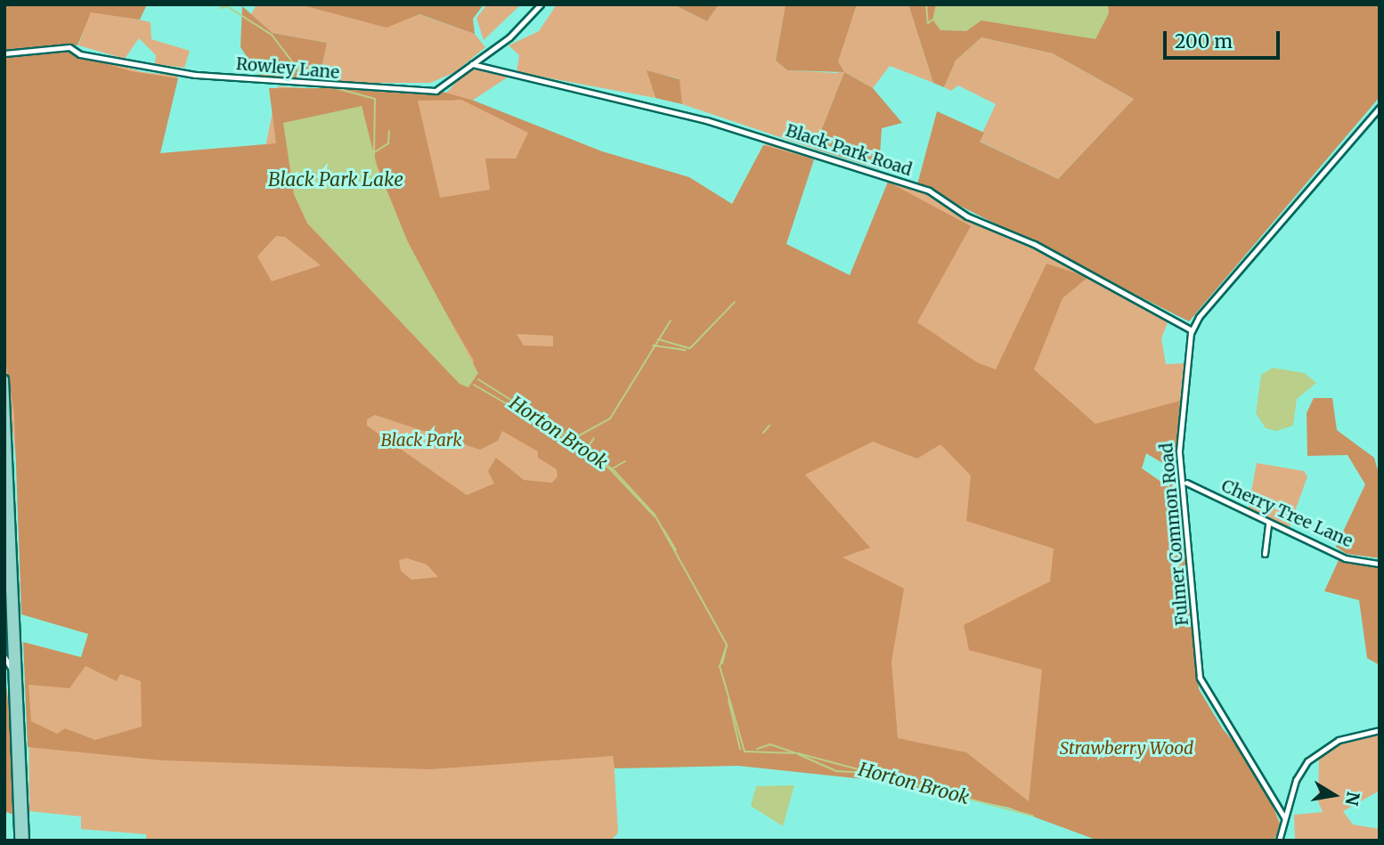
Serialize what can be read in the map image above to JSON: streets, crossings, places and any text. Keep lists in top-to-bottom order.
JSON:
{
  "streets": {
    "street": [
      "Rowley Lane",
      "Black Park Road",
      "Cherry Tree Lane",
      "Fulmer Common Road"
    ]
  },
  "crossings": [
    ["Rowley Lane", "Black Park Road"],
    ["Black Park Road", "Fulmer Common Road"],
    ["Cherry Tree Lane", "Fulmer Common Road"]
  ],
  "water": ["Black Park Lake", "Horton Brook"],
  "parks": ["Black Park", "Strawberry Wood"],
  "scale_bar": "200 m",
  "north": "right"
}
